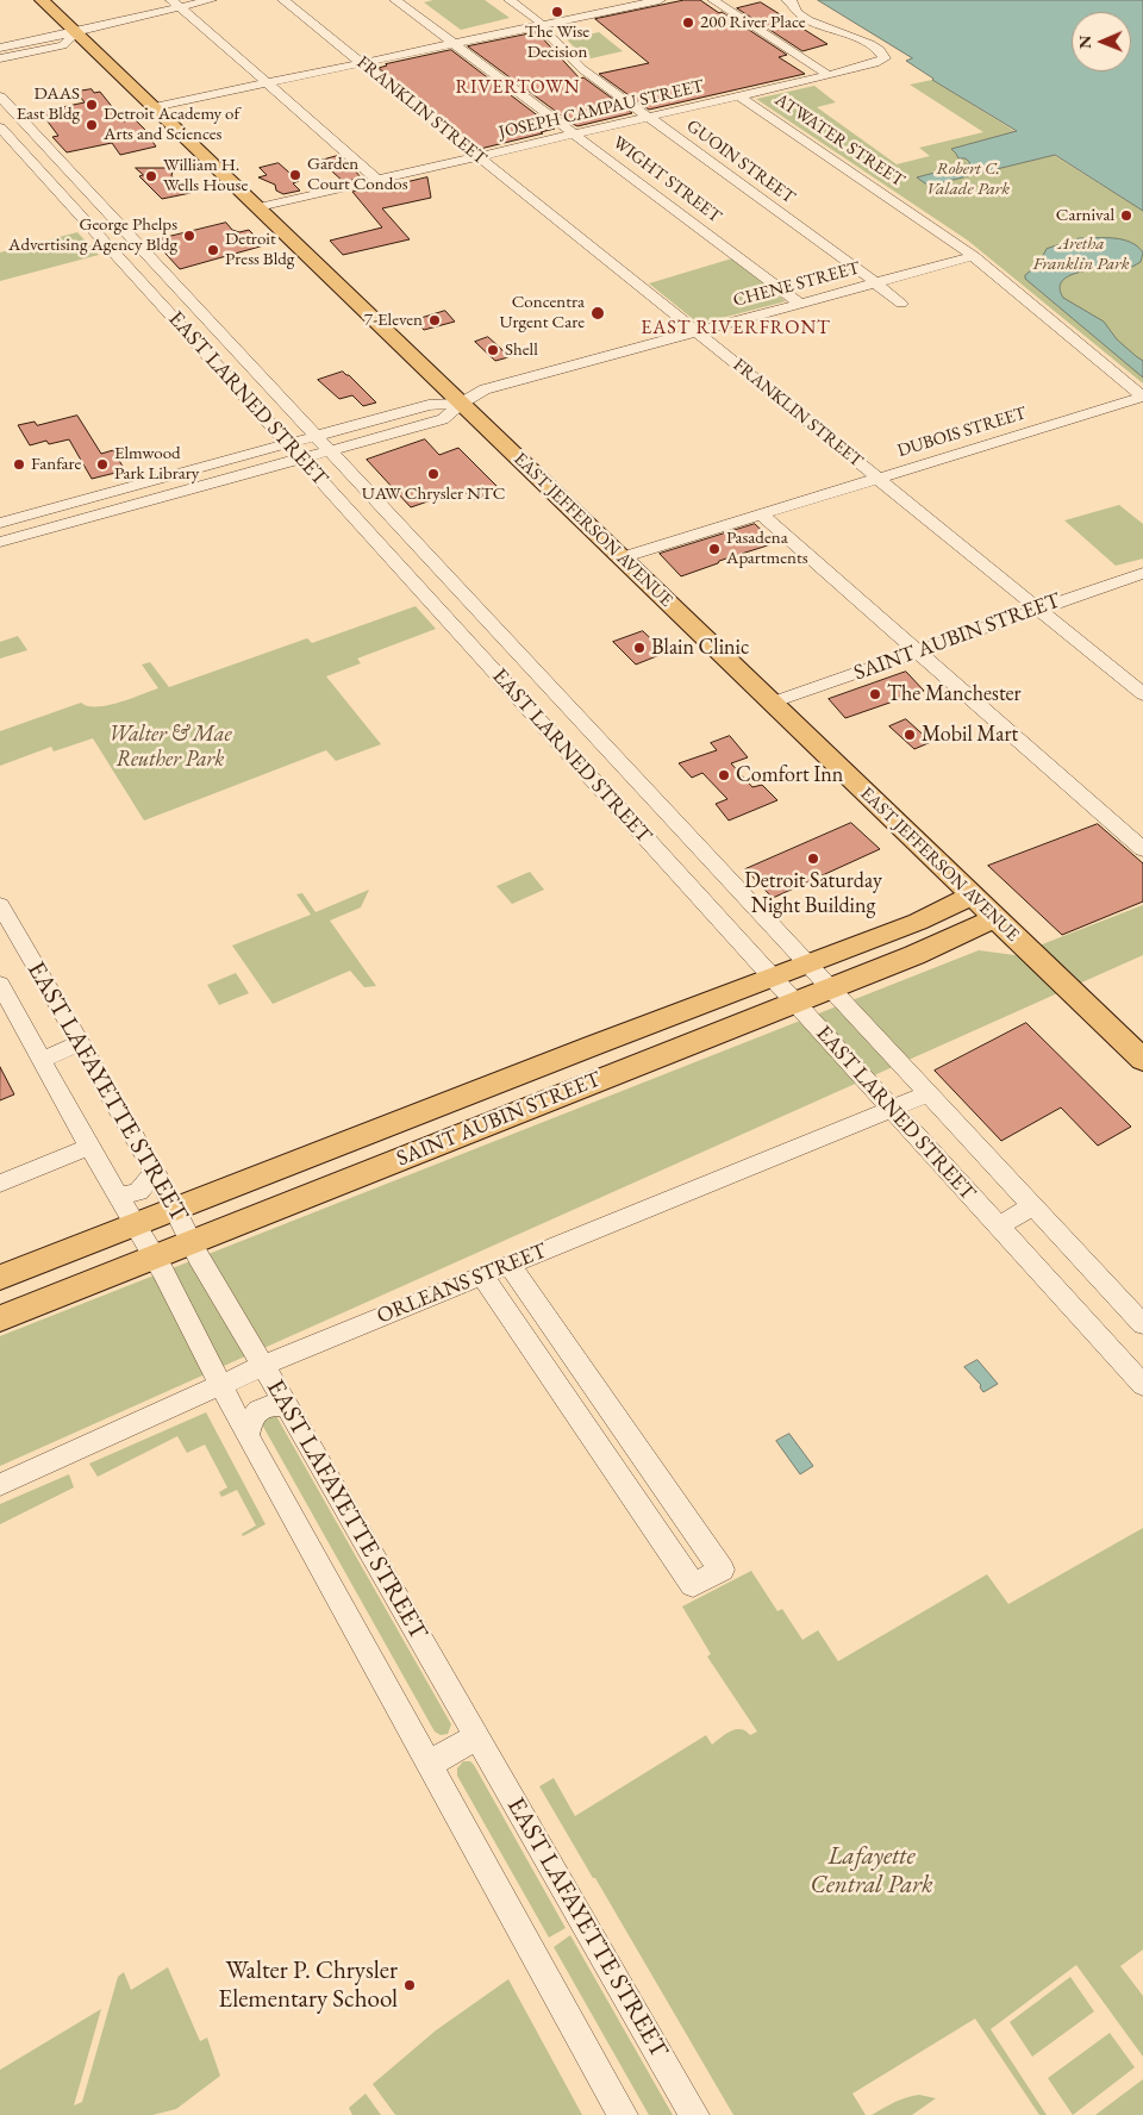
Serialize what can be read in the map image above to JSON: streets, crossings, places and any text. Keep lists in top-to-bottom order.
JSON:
{
  "streets": {
    "main road": ["EAST JEFFERSON AVENUE", "SAINT AUBIN STREET"],
    "street": [
      "JOSEPH CAMPAU STREET",
      "FRANKLIN STREET",
      "ATWATER STREET",
      "GUOIN STREET",
      "WIGHT STREET",
      "CHENE STREET",
      "EAST LARNED STREET",
      "DUBOIS STREET",
      "EAST LAFAYETTE STREET",
      "ORLEANS STREET"
    ]
  },
  "crossings": [
    ["JOSEPH CAMPAU STREET", "FRANKLIN STREET"],
    ["JOSEPH CAMPAU STREET", "ATWATER STREET"],
    ["JOSEPH CAMPAU STREET", "GUOIN STREET"],
    ["JOSEPH CAMPAU STREET", "WIGHT STREET"],
    ["JOSEPH CAMPAU STREET", "EAST JEFFERSON AVENUE"],
    ["FRANKLIN STREET", "CHENE STREET"],
    ["FRANKLIN STREET", "DUBOIS STREET"],
    ["FRANKLIN STREET", "SAINT AUBIN STREET"],
    ["ATWATER STREET", "CHENE STREET"],
    ["ATWATER STREET", "DUBOIS STREET"],
    ["GUOIN STREET", "CHENE STREET"],
    ["WIGHT STREET", "CHENE STREET"],
    ["CHENE STREET", "EAST LARNED STREET"],
    ["CHENE STREET", "EAST JEFFERSON AVENUE"],
    ["EAST LARNED STREET", "SAINT AUBIN STREET"],
    ["EAST LARNED STREET", "ORLEANS STREET"],
    ["DUBOIS STREET", "EAST JEFFERSON AVENUE"],
    ["EAST JEFFERSON AVENUE", "SAINT AUBIN STREET"],
    ["SAINT AUBIN STREET", "EAST LAFAYETTE STREET"],
    ["EAST LAFAYETTE STREET", "ORLEANS STREET"]
  ],
  "districts": ["RIVERTOWN", "EAST RIVERFRONT"],
  "parks": [
    "Robert C. Valade Park",
    "Aretha Franklin Park",
    "Walter & Mae Reuther Park",
    "Lafayette Central Park"
  ],
  "places": [
    "The Wise Decision",
    "200 River Place",
    "DAAS East Bldg",
    "Detroit Academy of Arts and Sciences",
    "Garden Court Condos",
    "William H. Wells House",
    "Carnival",
    "George Phelps Advertising Agency Bldg",
    "Detroit Press Bldg",
    "Concentra Urgent Care",
    "7-Eleven",
    "Shell",
    "Fanfare",
    "Elmwood Park Library",
    "UAW Chrysler NTC",
    "Pasadena Apartments",
    "Blain Clinic",
    "The Manchester",
    "Mobil Mart",
    "Comfort Inn",
    "Detroit Saturday Night Building",
    "Walter P. Chrysler Elementary School"
  ],
  "north": "left"
}
